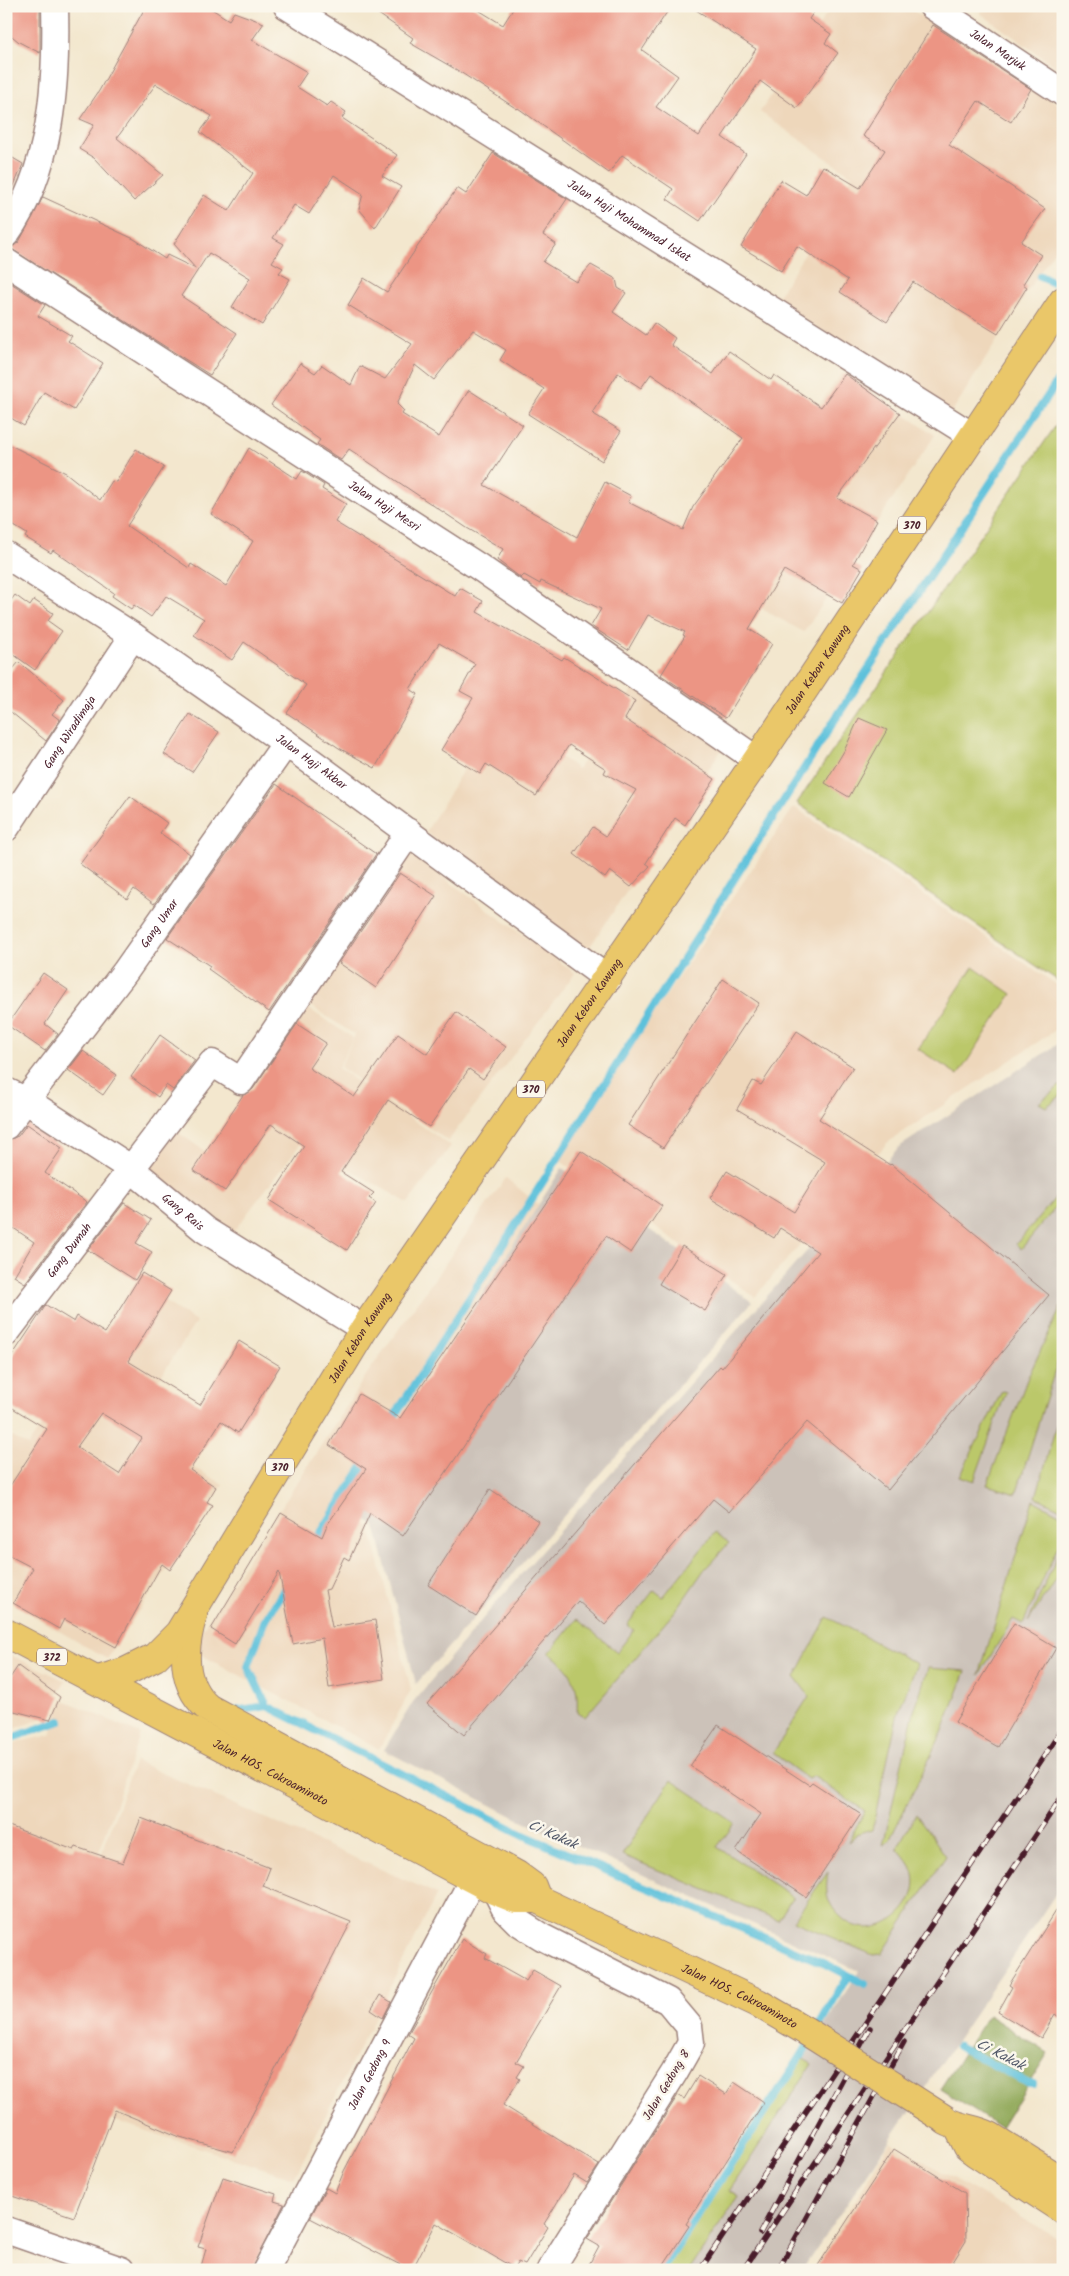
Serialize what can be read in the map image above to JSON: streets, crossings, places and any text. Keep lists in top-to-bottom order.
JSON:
{
  "streets": {
    "main road": [
      "370",
      "Jalan Kebon Kawung",
      "372",
      "Jalan HOS. Cokroaminoto"
    ],
    "street": [
      "Jalan Marjuk",
      "Jalan Haji Mohammad Iskat",
      "Jalan Haji Mesri",
      "Gang Wiradimaja",
      "Jalan Haji Akbar",
      "Gang Umar",
      "Gang Rais",
      "Gang Dumah",
      "Jalan Gedong 9",
      "Jalan Gedong 8"
    ]
  },
  "crossings": [
    ["Jalan Haji Mohammad Iskat", "Jalan Kebon Kawung"],
    ["Jalan Haji Mesri", "Jalan Kebon Kawung"],
    ["Jalan Kebon Kawung", "Jalan Haji Akbar"],
    ["Jalan Kebon Kawung", "Gang Rais"],
    ["Jalan Kebon Kawung", "Jalan HOS. Cokroaminoto"],
    ["Gang Wiradimaja", "Jalan Haji Akbar"],
    ["Jalan Haji Akbar", "Gang Umar"],
    ["Jalan Haji Akbar", "Gang Dumah"],
    ["Gang Umar", "Gang Rais"],
    ["Gang Rais", "Gang Dumah"],
    ["Jalan HOS. Cokroaminoto", "Jalan Gedong 9"],
    ["Jalan HOS. Cokroaminoto", "Jalan Gedong 8"],
    ["Jalan Gedong 9", "Jalan Gedong 8"]
  ],
  "water": ["Ci Kakak"]
}
